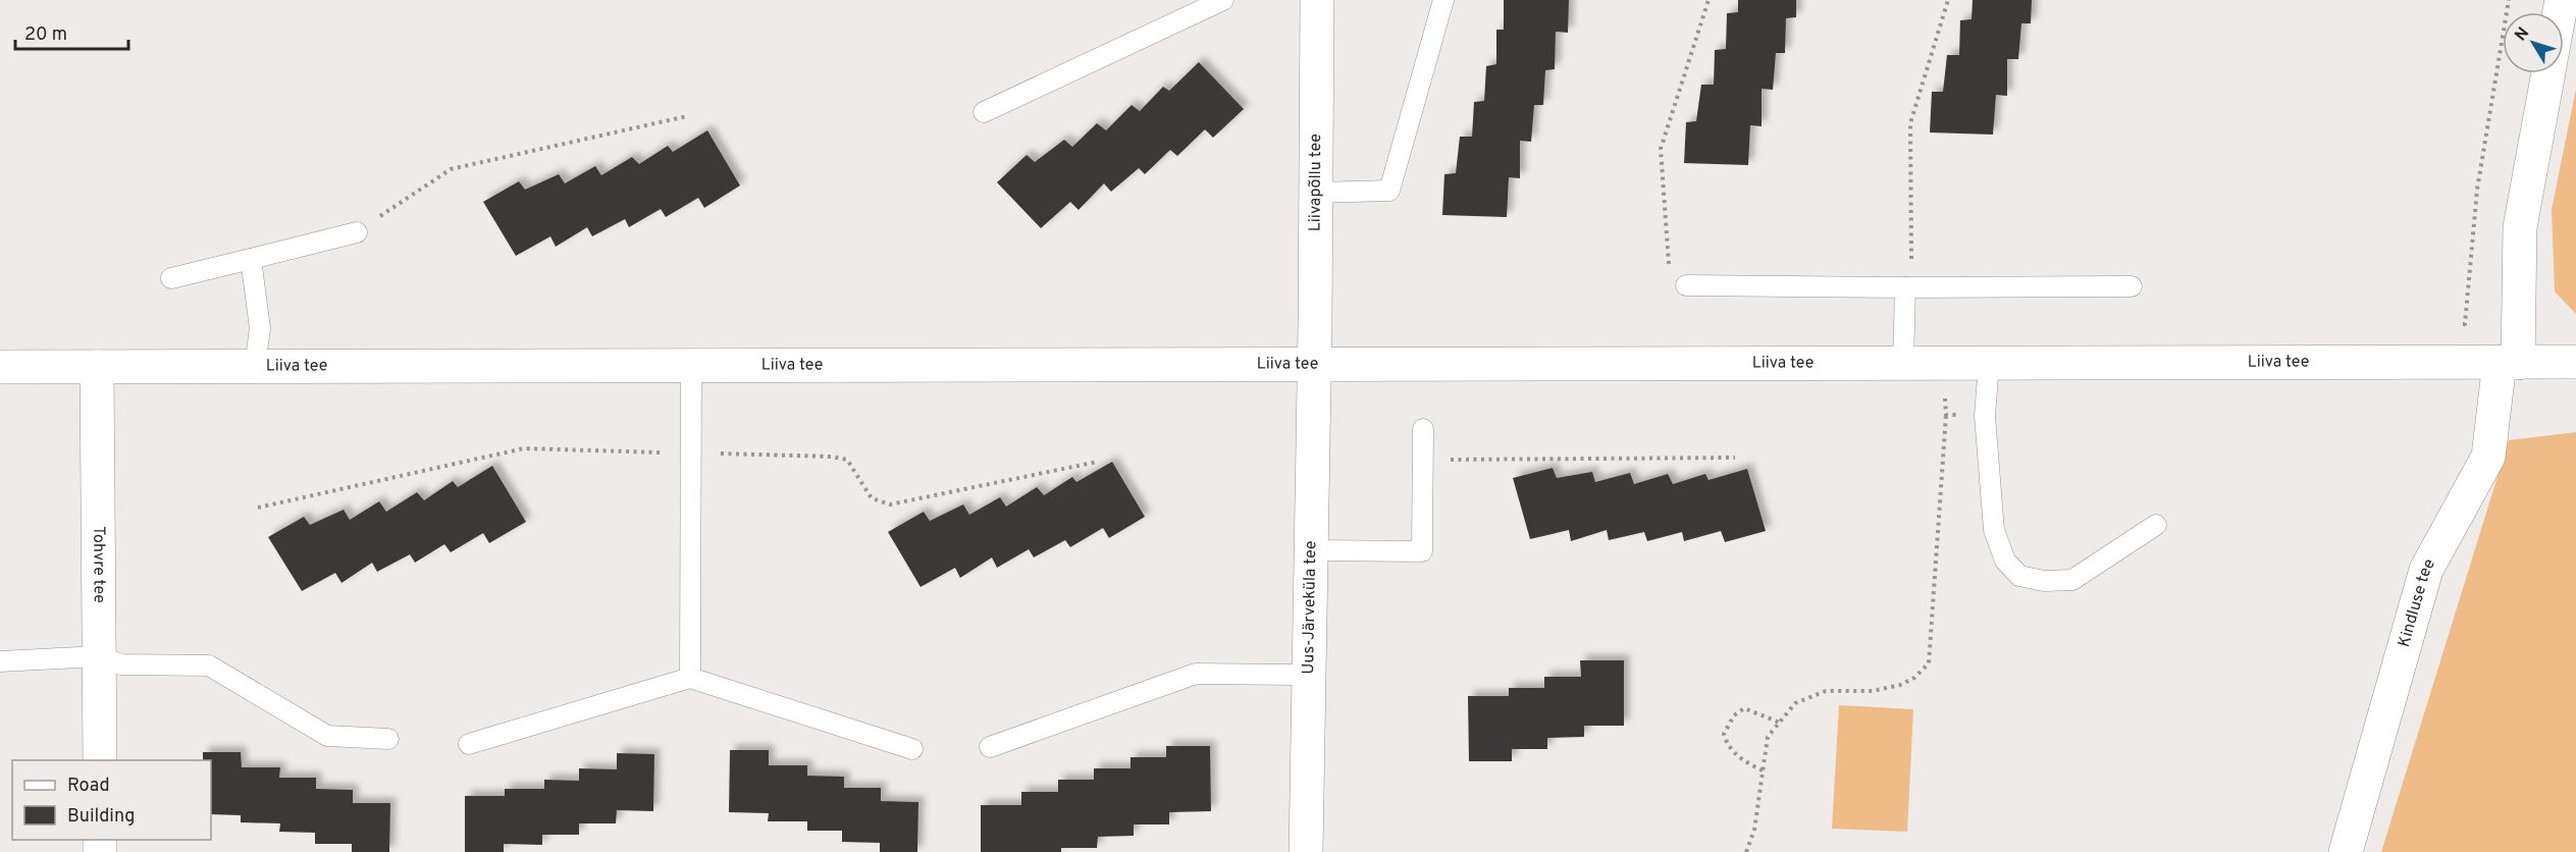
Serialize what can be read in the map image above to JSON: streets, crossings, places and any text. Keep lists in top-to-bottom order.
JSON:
{
  "streets": {
    "street": [
      "Liivapõllu tee",
      "Liiva tee",
      "Tohvre tee",
      "Kindluse tee",
      "Uus-Järveküla tee"
    ]
  },
  "crossings": [
    ["Liivapõllu tee", "Liiva tee"],
    ["Liivapõllu tee", "Uus-Järveküla tee"],
    ["Liiva tee", "Tohvre tee"],
    ["Liiva tee", "Kindluse tee"],
    ["Liiva tee", "Uus-Järveküla tee"]
  ],
  "legend": ["Road", "Building"],
  "scale_bar": "20 m",
  "north": "top left"
}
